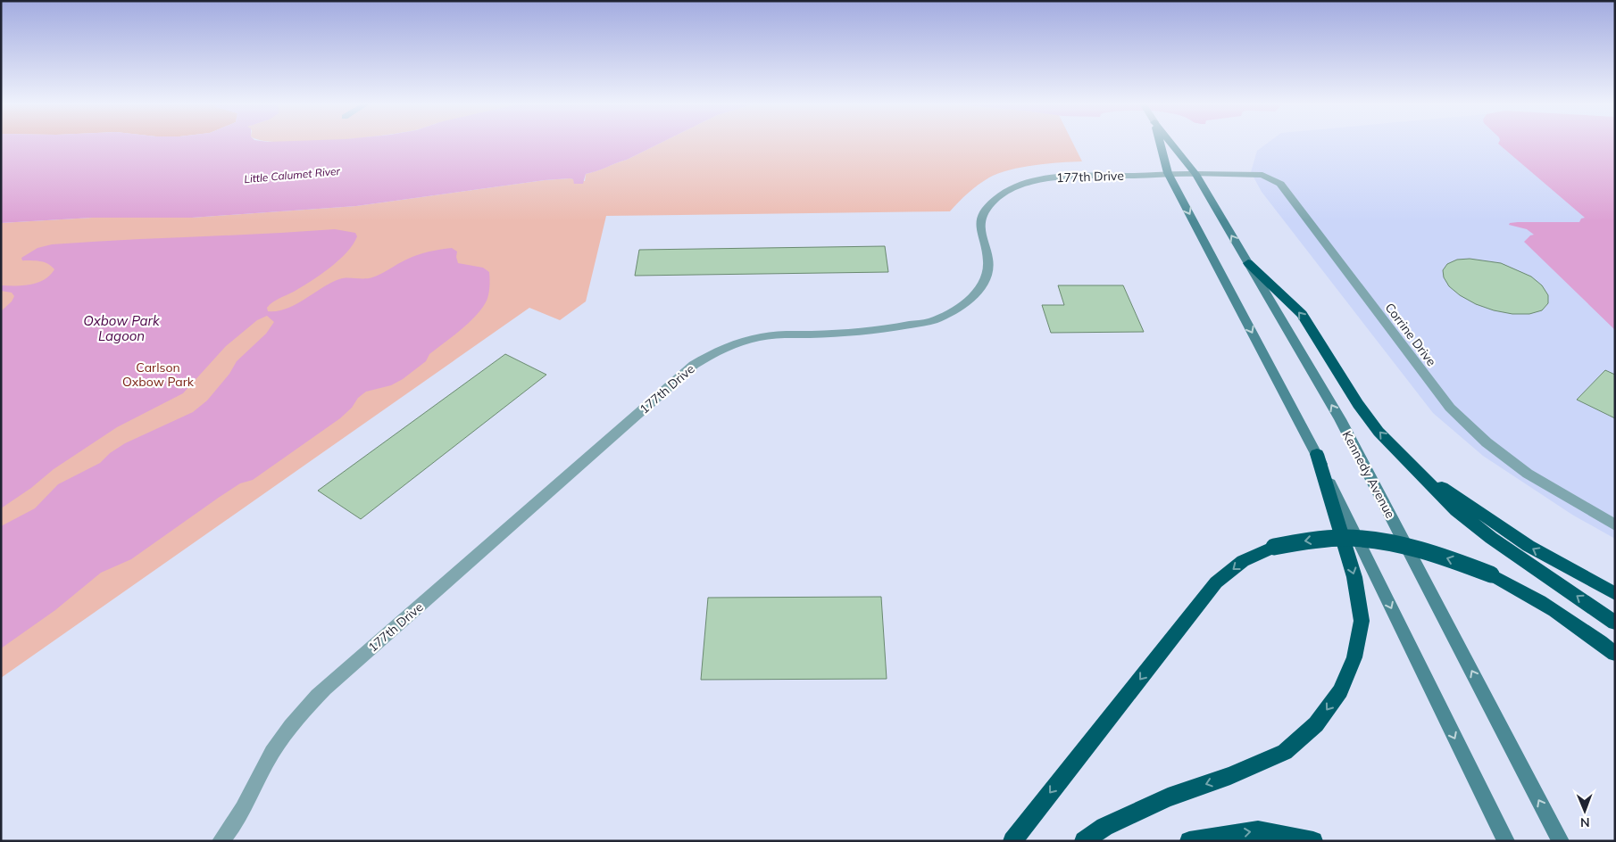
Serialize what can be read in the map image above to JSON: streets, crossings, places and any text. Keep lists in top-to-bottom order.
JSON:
{
  "streets": {
    "main road": ["Kennedy Avenue"],
    "street": ["177th Drive", "Corrine Drive"]
  },
  "crossings": [
    ["177th Drive", "Corrine Drive"],
    ["177th Drive", "Kennedy Avenue"],
    ["Corrine Drive", "Kennedy Avenue"]
  ],
  "water": ["Little Calumet River", "Oxbow Park Lagoon"],
  "parks": ["Carlson Oxbow Park"],
  "north": "bottom"
}
